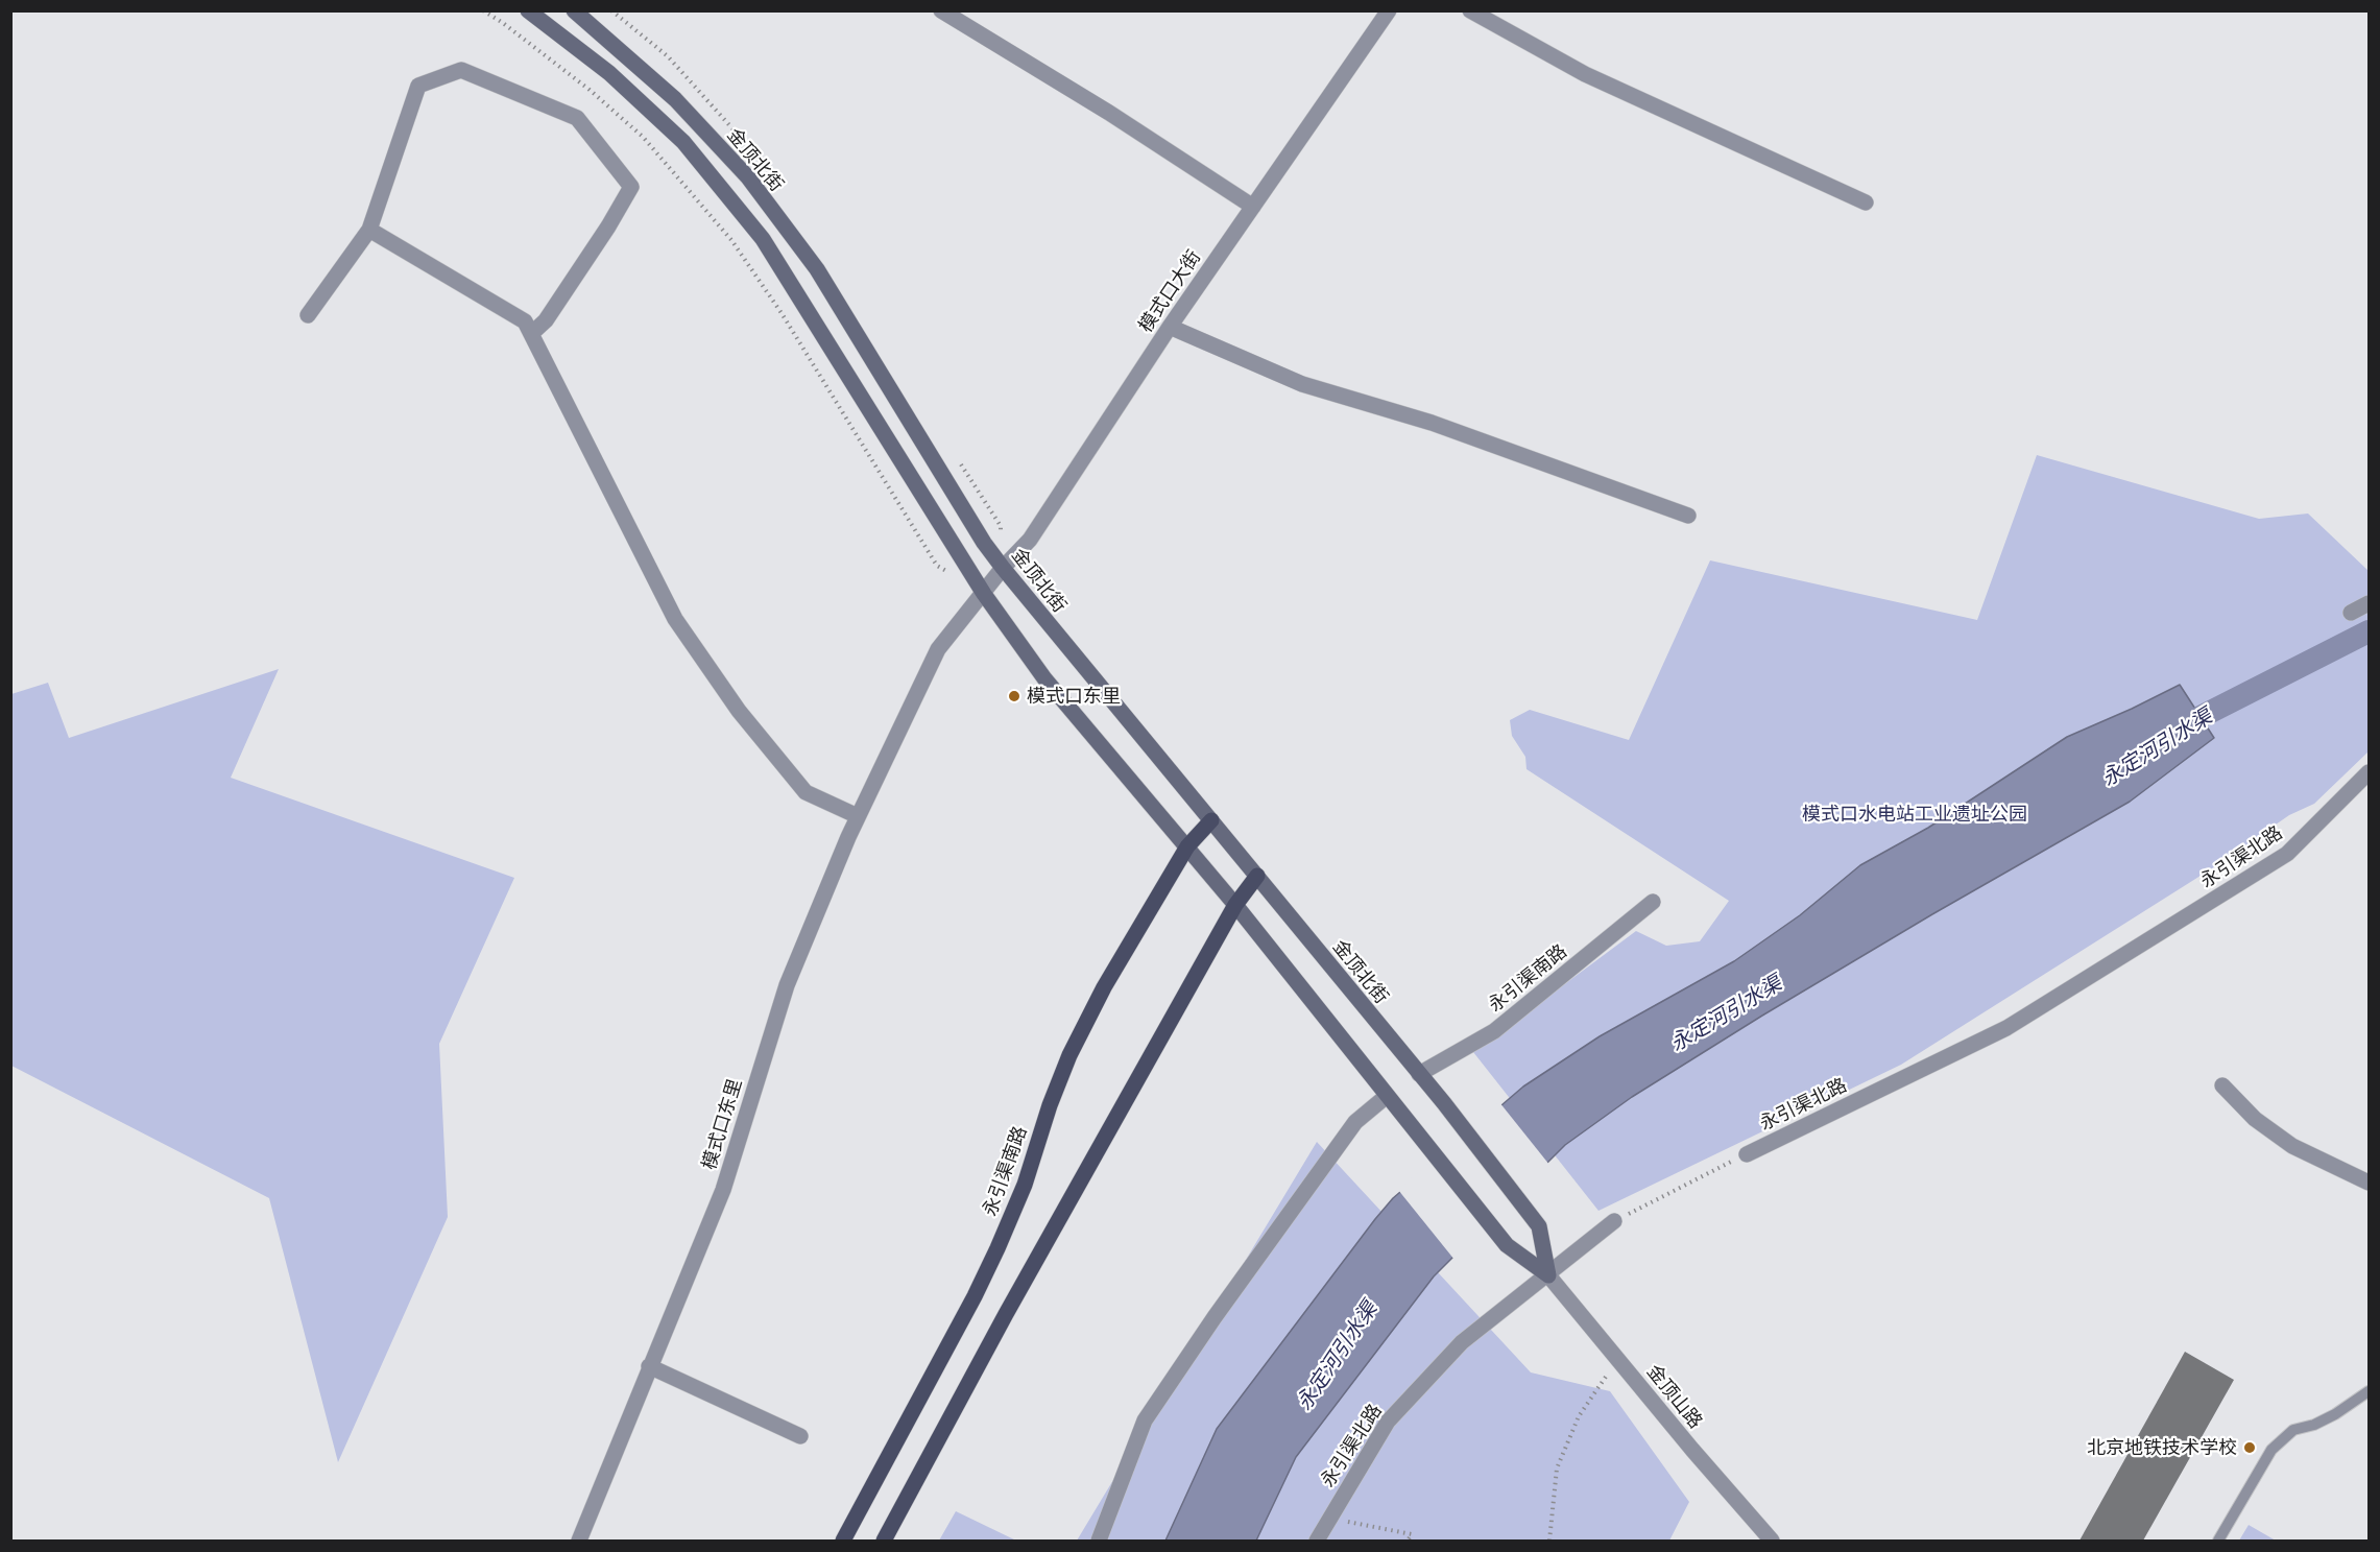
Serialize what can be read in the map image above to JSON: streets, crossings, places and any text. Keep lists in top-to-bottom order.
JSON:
{
  "streets": {
    "main road": ["金顶北街", "永引渠南路"],
    "street": [
      "模式口大街",
      "永引渠北路",
      "模式口东里",
      "金顶山路"
    ]
  },
  "crossings": [
    ["金顶北街", "模式口大街"],
    ["金顶北街", "永引渠北路"],
    ["金顶北街", "永引渠南路"],
    ["金顶北街", "金顶山路"],
    ["模式口大街", "模式口东里"],
    ["永引渠北路", "金顶山路"]
  ],
  "water": ["永定河引水渠"],
  "parks": ["模式口水电站工业遗址公园"],
  "places": ["模式口东里", "北京地铁技术学校"]
}
